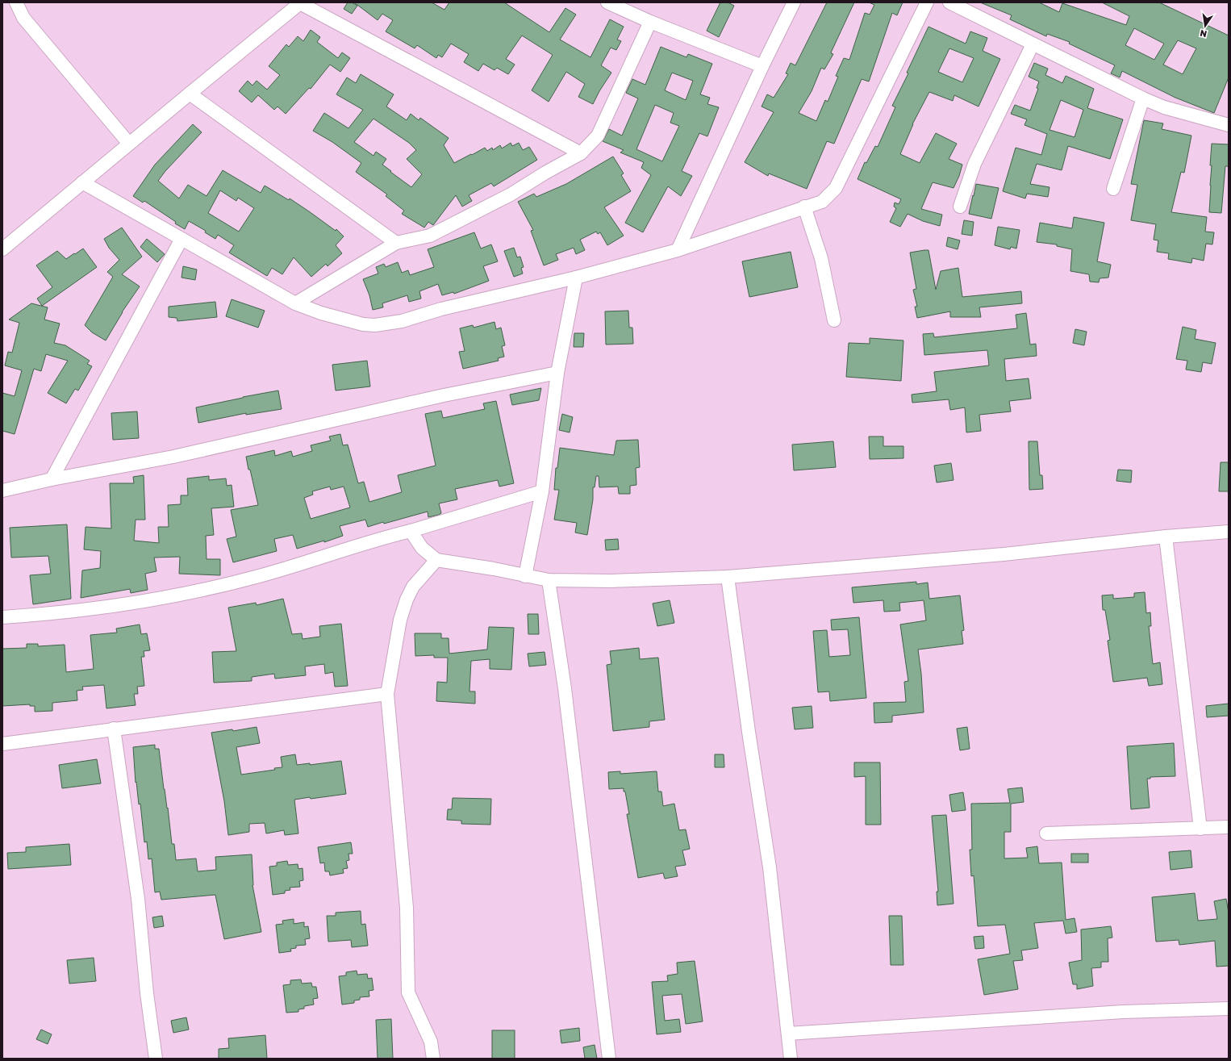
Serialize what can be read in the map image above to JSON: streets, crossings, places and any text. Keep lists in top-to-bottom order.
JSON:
{
  "north": "bottom"
}
